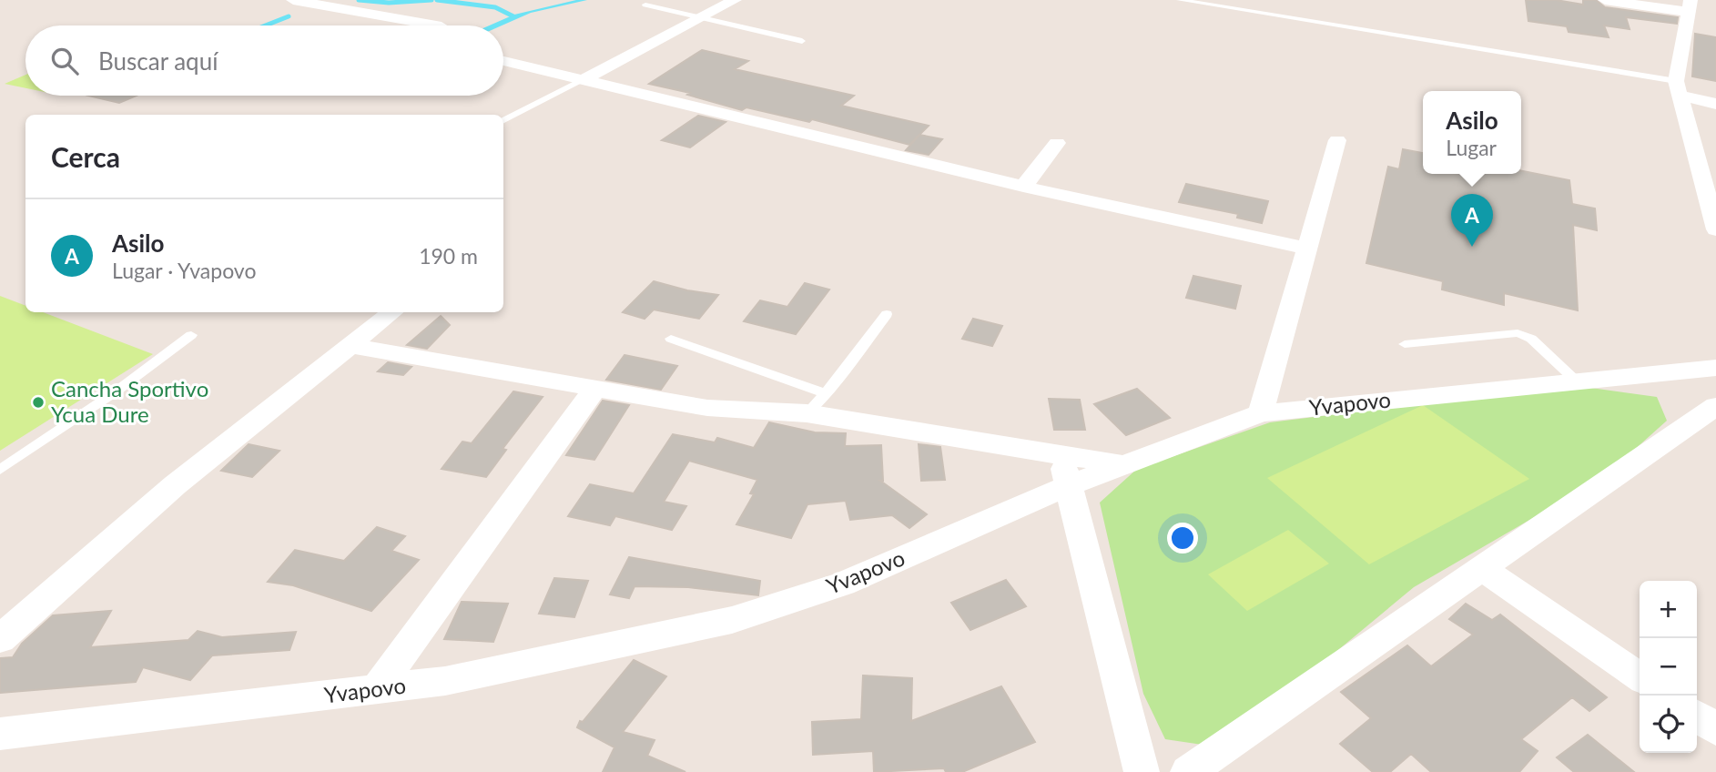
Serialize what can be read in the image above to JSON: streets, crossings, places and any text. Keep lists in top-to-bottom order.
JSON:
{
  "streets": {
    "street": ["Yvapovo"]
  },
  "places": ["Cancha Sportivo Ycua Dure"],
  "page": {
    "search": "Buscar aquí",
    "popup": ["Asilo", "Lugar"],
    "heading": "Cerca",
    "pins": "A",
    "list": [
      {
        "mark": "A",
        "name": "Asilo",
        "note": "Lugar · Yvapovo",
        "value": "190 m"
      }
    ],
    "map_buttons": ["+", "−"]
  }
}
